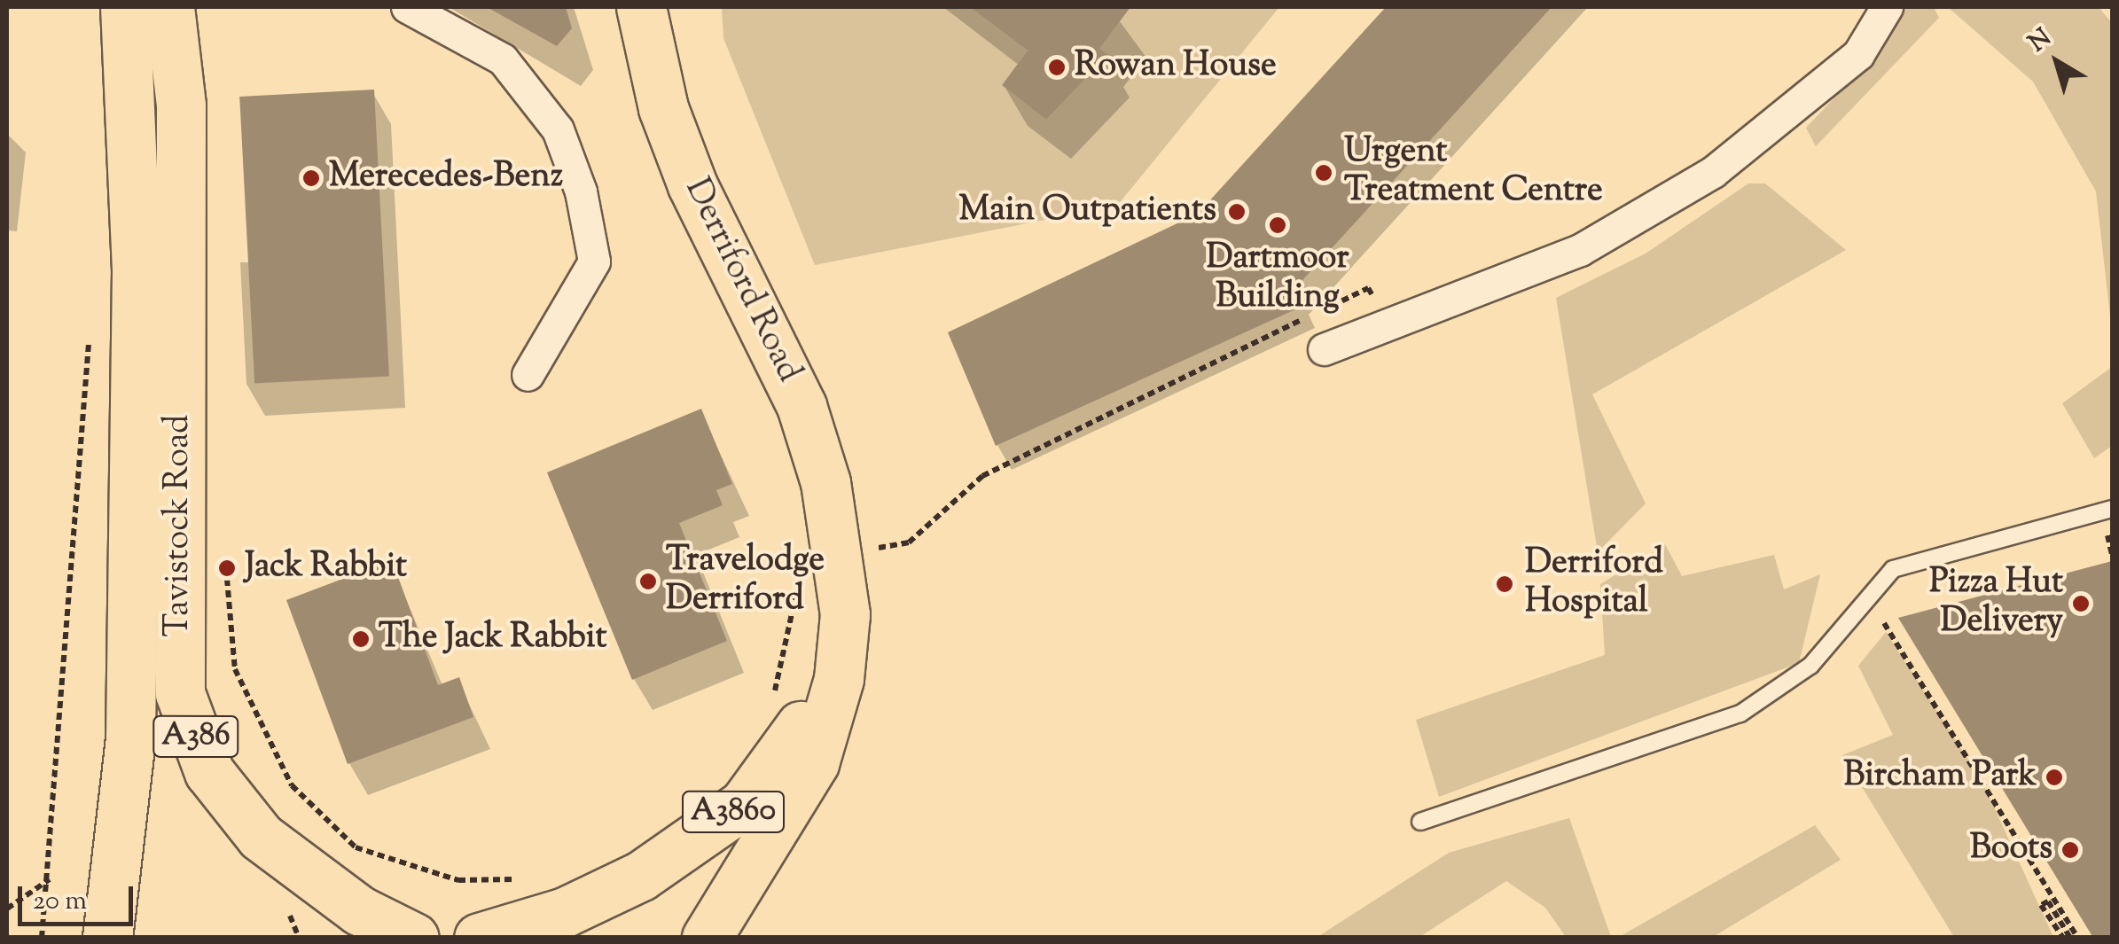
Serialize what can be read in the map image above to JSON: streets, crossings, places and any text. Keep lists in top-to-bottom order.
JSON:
{
  "streets": {
    "main road": [
      "Derriford Road",
      "Tavistock Road",
      "A386",
      "A3860"
    ]
  },
  "places": [
    "Rowan House",
    "Urgent Treatment Centre",
    "Merecedes-Benz",
    "Main Outpatients",
    "Dartmoor Building",
    "Jack Rabbit",
    "Travelodge Derriford",
    "Derriford Hospital",
    "Pizza Hut Delivery",
    "The Jack Rabbit",
    "Bircham Park",
    "Boots"
  ],
  "scale_bar": "20 m",
  "north": "top left"
}
